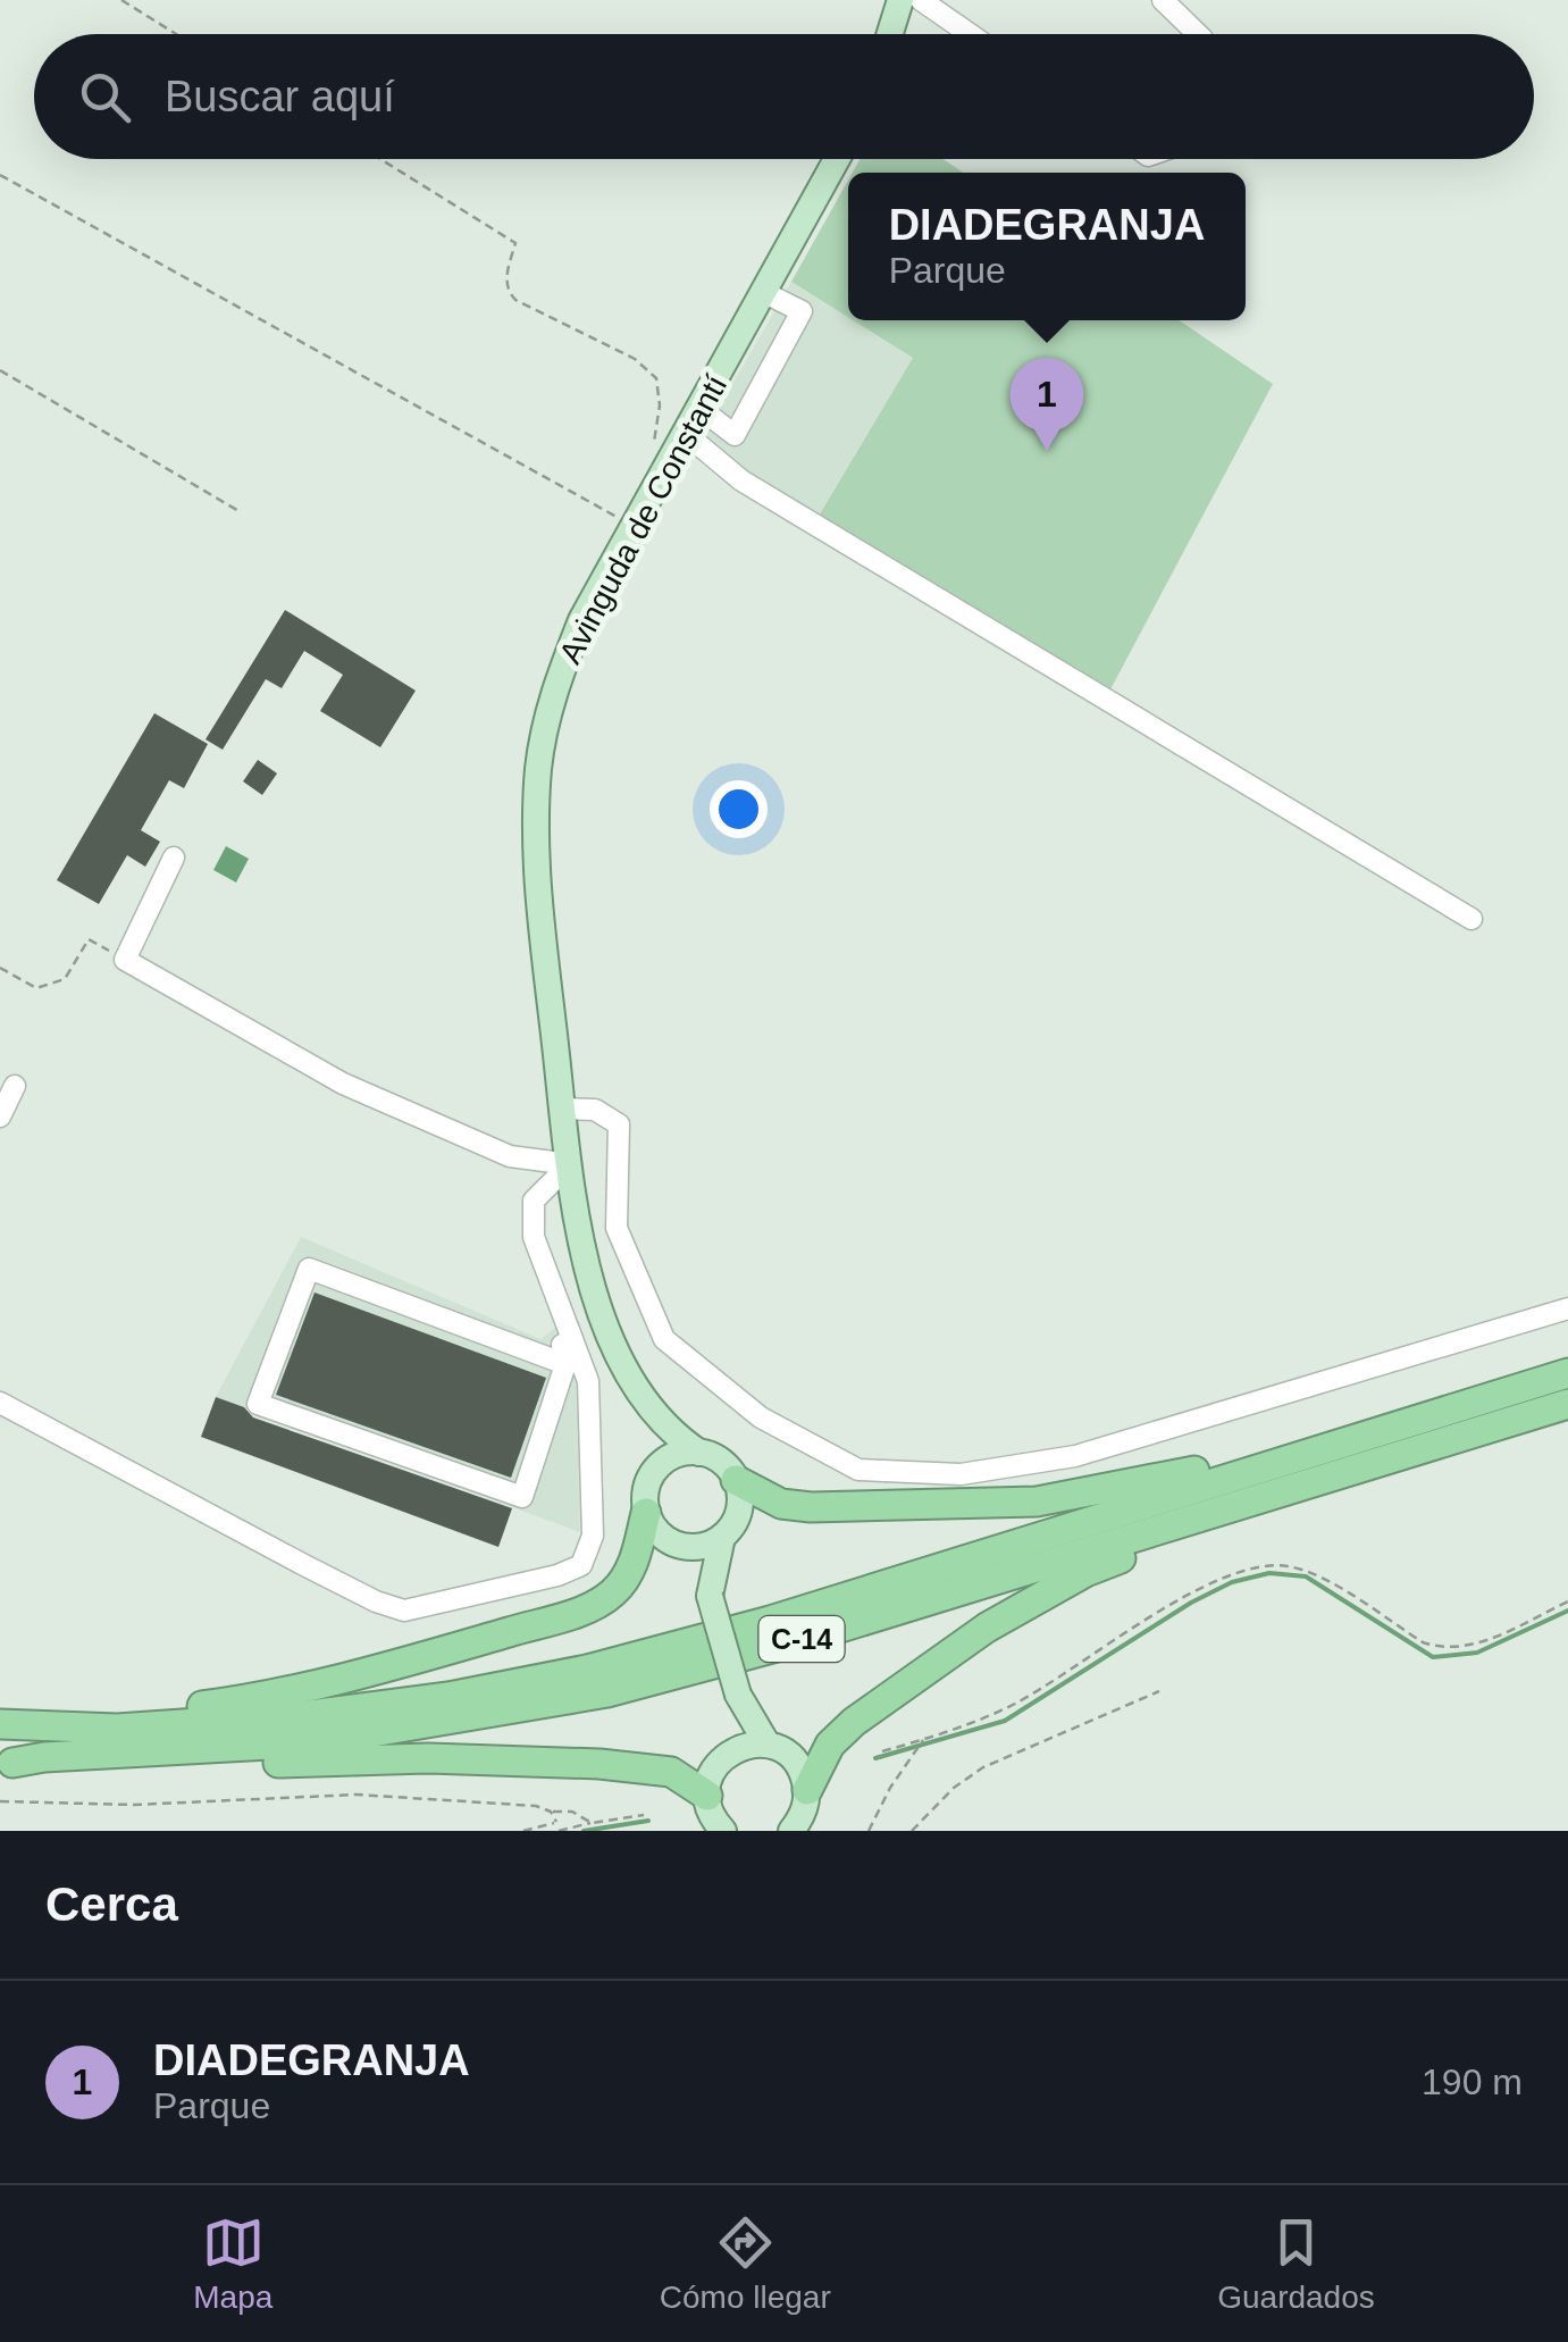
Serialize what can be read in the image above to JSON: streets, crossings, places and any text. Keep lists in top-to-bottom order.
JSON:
{
  "streets": {
    "highway": ["C-14"],
    "main road": ["Avinguda de Constantí"]
  },
  "page": {
    "search": "Buscar aquí",
    "popup": ["DIADEGRANJA", "Parque"],
    "pins": "1",
    "heading": "Cerca",
    "list": [
      {
        "mark": "1",
        "name": "DIADEGRANJA",
        "note": "Parque",
        "value": "190 m"
      }
    ],
    "nav": ["Mapa", "Cómo llegar", "Guardados"]
  }
}
